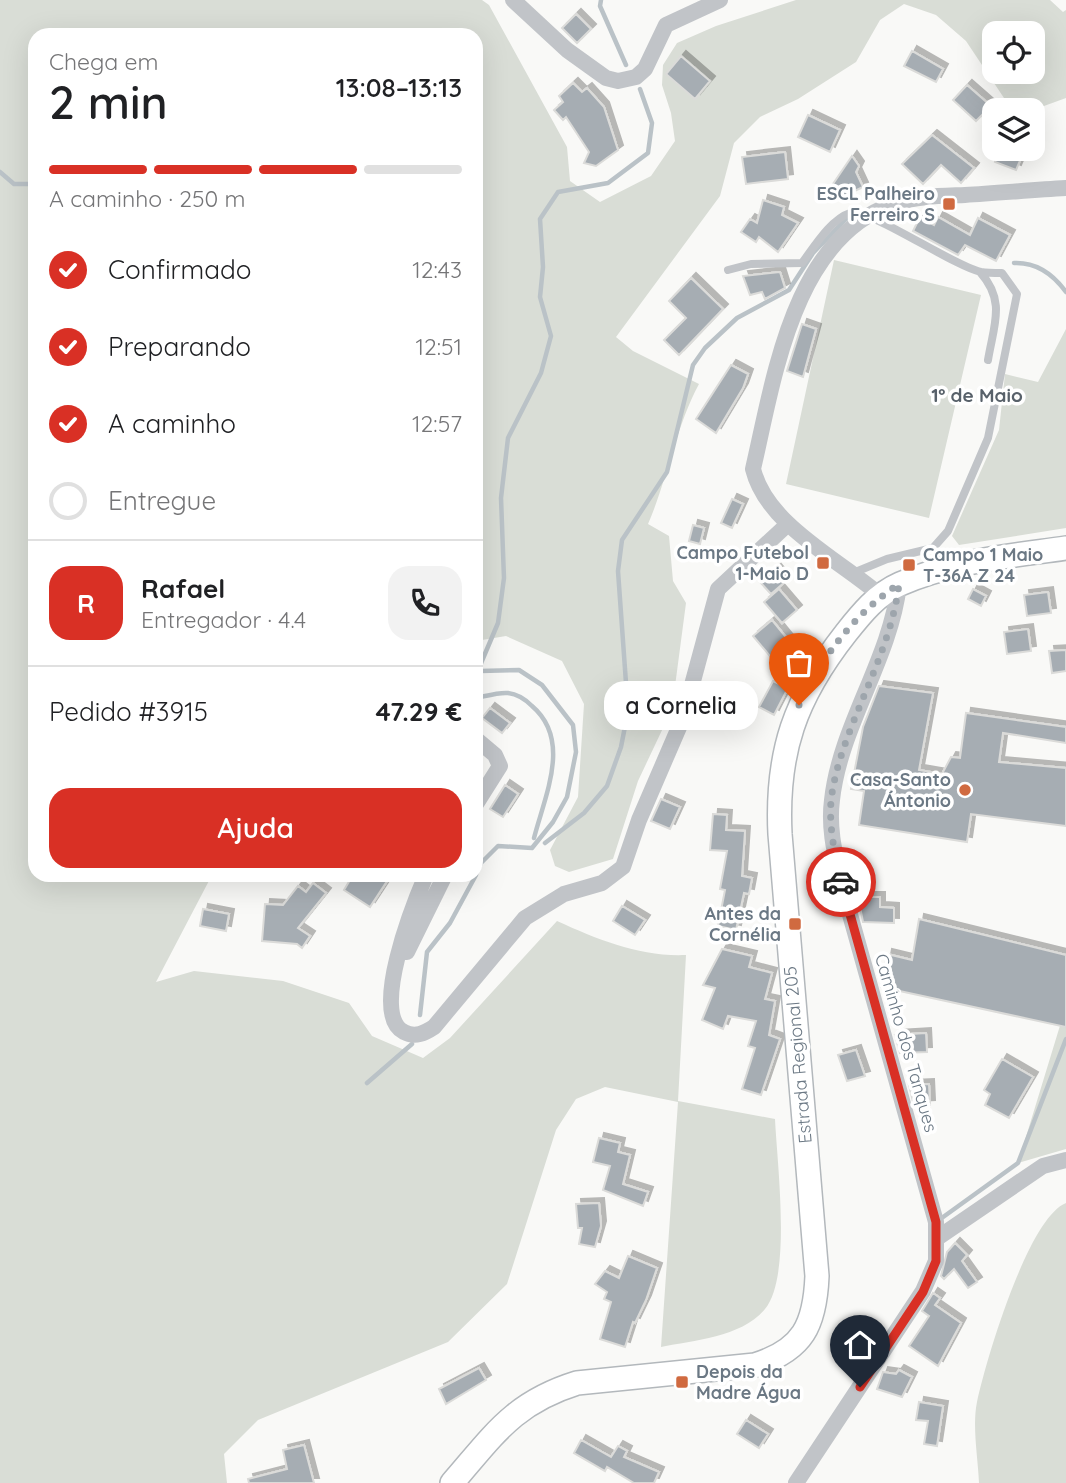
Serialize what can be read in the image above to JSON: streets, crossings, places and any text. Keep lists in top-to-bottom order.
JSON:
{
  "streets": {
    "main road": ["Estrada Regional 205"],
    "street": ["Caminho dos Tanques"]
  },
  "crossings": [
    ["Caminho dos Tanques", "Estrada Regional 205"]
  ],
  "districts": ["1º de Maio"],
  "places": {
    "transit": [
      "ESCL Palheiro Ferreiro S",
      "Campo Futebol 1-Maio D",
      "Campo 1 Maio T-36A Z 24",
      "Antes da Cornélia",
      "Depois da Madre Água"
    ],
    "other": ["a Cornelia", "Casa-Santo Ántonio"]
  },
  "page": {
    "heading": ["2 min", "Chega em", "13:08–13:13"],
    "panel": [
      "Rafael",
      "Entregador · 4.4",
      "Pedido #3915",
      "47.29 €"
    ],
    "bar": "A caminho · 250 m",
    "list": [
      ["Confirmado", "12:43"],
      ["Preparando", "12:51"],
      ["A caminho", "12:57"],
      "Entregue"
    ],
    "round": "R",
    "bubble": "a Cornelia",
    "buttons": "Ajuda"
  }
}
